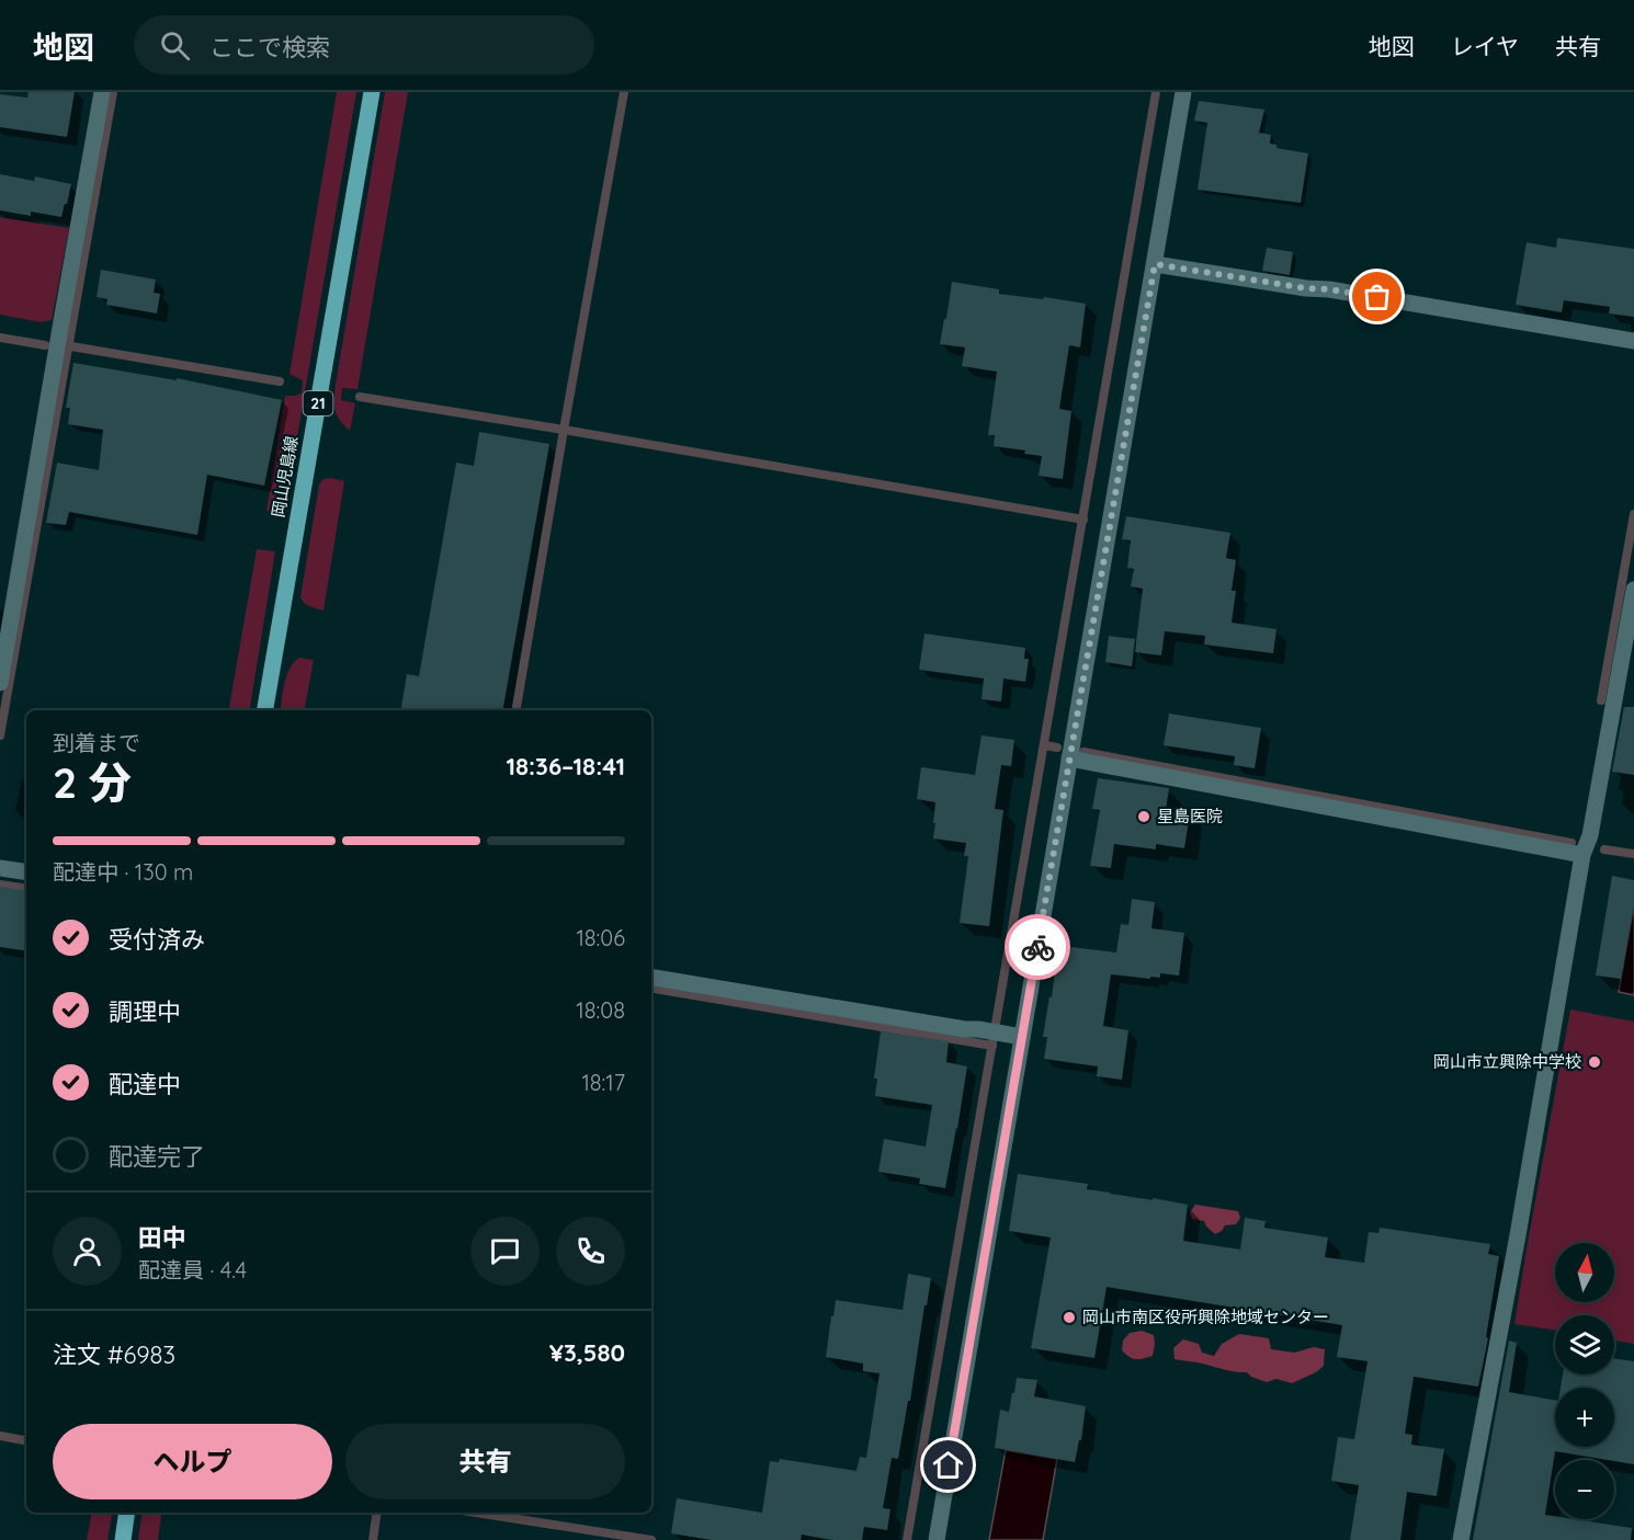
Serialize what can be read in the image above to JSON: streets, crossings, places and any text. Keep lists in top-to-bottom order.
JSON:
{
  "streets": {
    "main road": ["21", "岡山児島線"]
  },
  "places": ["星島医院", "岡山市立興除中学校", "岡山市南区役所興除地域センター"],
  "north": "top",
  "page": {
    "header": "地図",
    "search": "ここで検索",
    "nav": ["地図", "レイヤ", "共有"],
    "heading": ["2 分", "到着まで", "18:36–18:41"],
    "panel": [
      "田中",
      "配達員 · 4.4",
      "注文 #6983",
      "¥3,580"
    ],
    "bar": "配達中 · 130 m",
    "list": [
      ["受付済み", "18:06"],
      ["調理中", "18:08"],
      ["配達中", "18:17"],
      "配達完了"
    ],
    "map_buttons": ["+", "−"],
    "buttons": ["ヘルプ", "共有"]
  }
}
